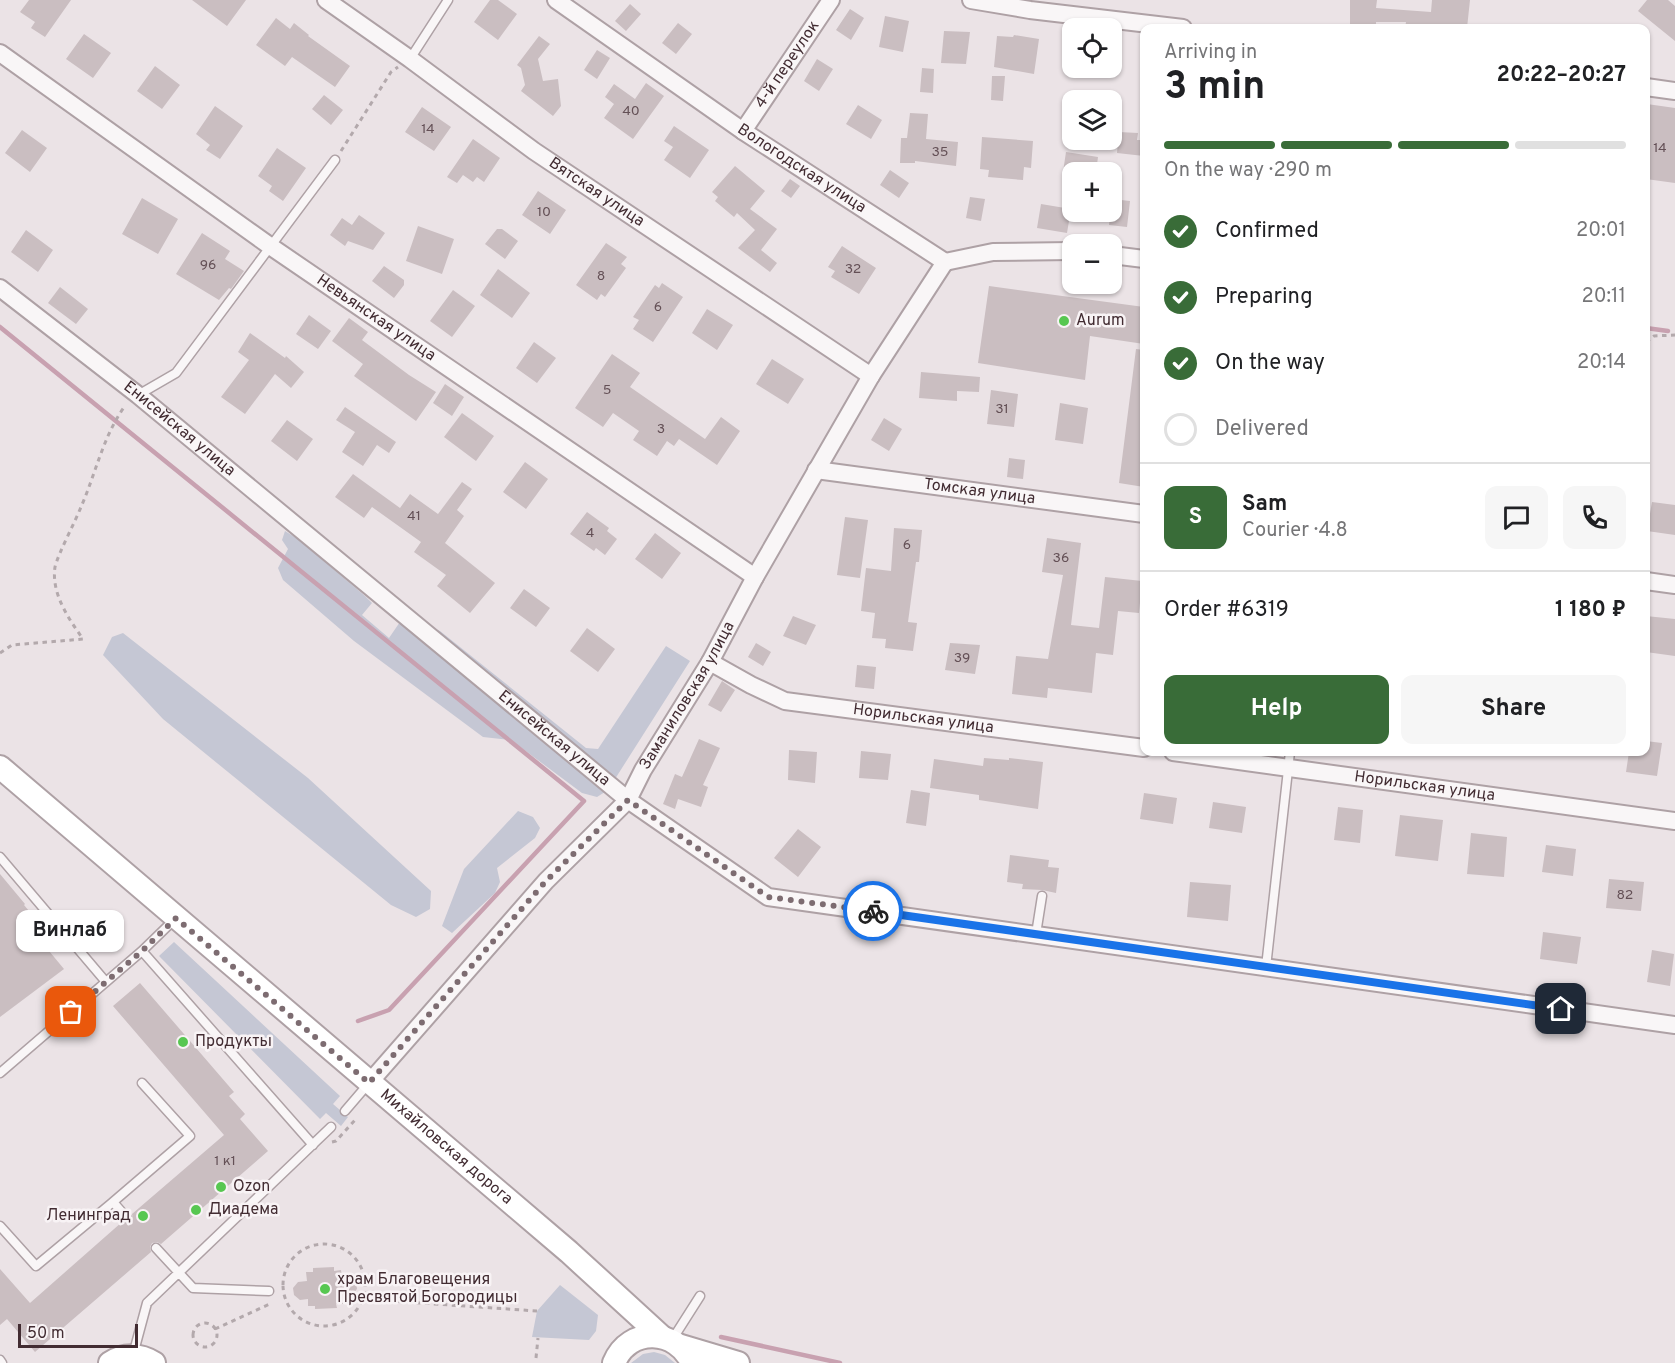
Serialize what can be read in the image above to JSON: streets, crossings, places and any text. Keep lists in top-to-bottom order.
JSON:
{
  "streets": {
    "street": [
      "4-й переулок",
      "Вологодская улица",
      "Вятская улица",
      "Невьянская улица",
      "Енисейская улица",
      "Томская улица",
      "Заманиловская улица",
      "Норильская улица",
      "Михайловская дорога"
    ]
  },
  "crossings": [
    ["4-й переулок", "Вологодская улица"],
    ["Вологодская улица", "Заманиловская улица"],
    ["Вятская улица", "Заманиловская улица"],
    ["Невьянская улица", "Заманиловская улица"],
    ["Енисейская улица", "Заманиловская улица"],
    ["Томская улица", "Заманиловская улица"],
    ["Заманиловская улица", "Норильская улица"],
    ["Заманиловская улица", "Михайловская дорога"]
  ],
  "places": [
    "Aurum",
    "Винлаб",
    "Продукты",
    "Ozon",
    "Диадема",
    "Ленинград",
    "храм Благовещения Пресвятой Богородицы"
  ],
  "house_numbers": [
    "40",
    "14",
    "14",
    "35",
    "10",
    "96",
    "32",
    "8",
    "6",
    "5",
    "31",
    "3",
    "41",
    "4",
    "6",
    "36",
    "39",
    "82",
    "1 к1"
  ],
  "scale_bar": "50 m",
  "page": {
    "map_buttons": ["+", "−"],
    "heading": ["3 min", "Arriving in", "20:22–20:27"],
    "panel": [
      "Sam",
      "Courier · 4.8",
      "Order #6319",
      "1 180 ₽"
    ],
    "bar": "On the way · 290 m",
    "list": [
      ["Confirmed", "20:01"],
      ["Preparing", "20:11"],
      ["On the way", "20:14"],
      "Delivered"
    ],
    "round": "S",
    "buttons": ["Help", "Share"],
    "bubble": "Винлаб",
    "scale": "50 m"
  }
}
